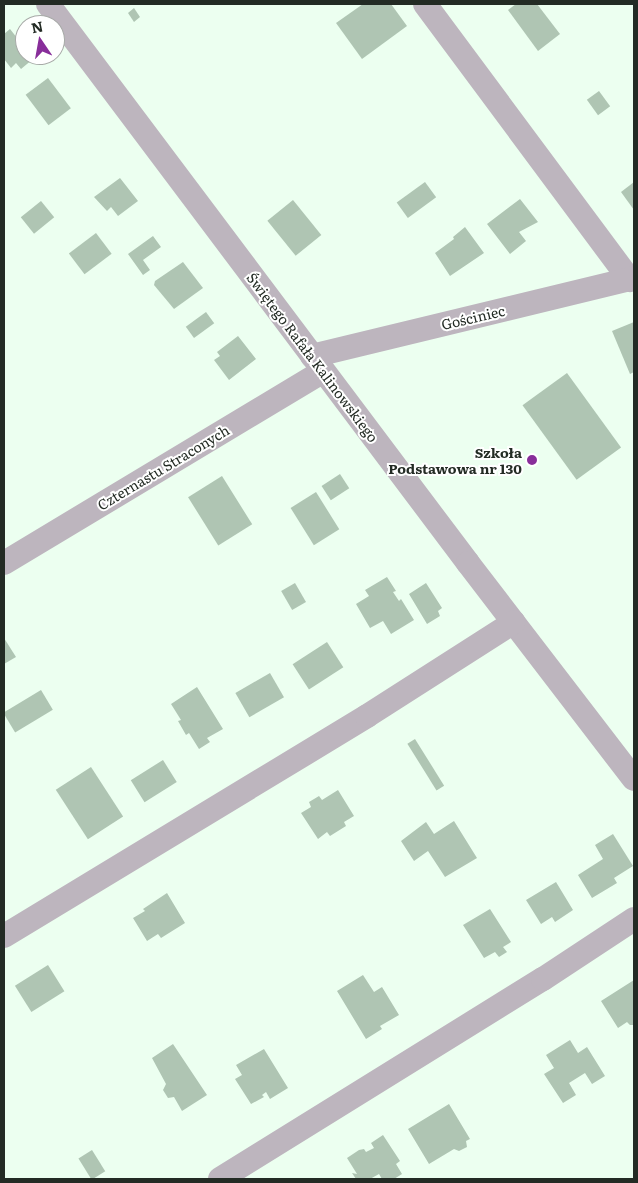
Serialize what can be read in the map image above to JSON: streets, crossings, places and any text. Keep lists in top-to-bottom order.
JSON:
{
  "streets": {
    "street": ["Gościniec", "Świętego Rafała Kalinowskiego", "Czternastu Straconych"]
  },
  "crossings": [
    ["Gościniec", "Świętego Rafała Kalinowskiego"],
    ["Gościniec", "Czternastu Straconych"],
    ["Świętego Rafała Kalinowskiego", "Czternastu Straconych"]
  ],
  "places": ["Szkoła Podstawowa nr 130"],
  "north": "top"
}
